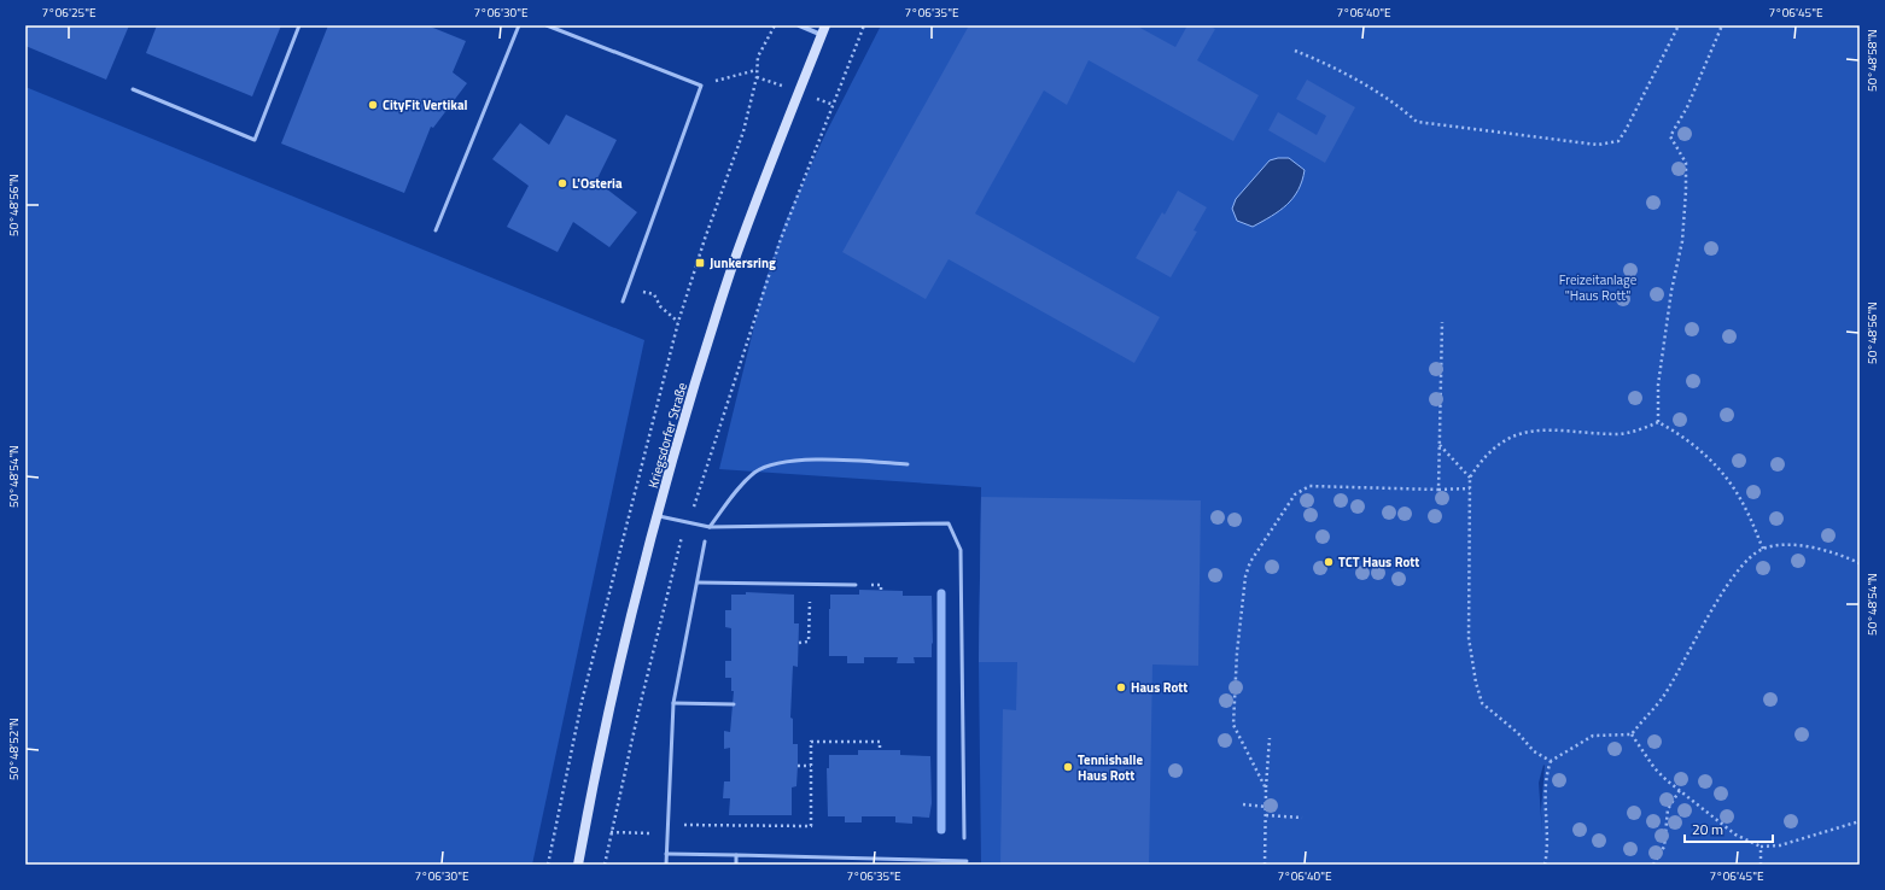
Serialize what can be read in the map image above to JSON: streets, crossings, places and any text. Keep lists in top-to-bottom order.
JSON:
{
  "streets": {
    "main road": ["Kriegsdorfer Straße"]
  },
  "parks": ["Freizeitanlage \"Haus Rott\""],
  "places": {
    "other": [
      "CityFit Vertikal",
      "L'Osteria",
      "TCT Haus Rott",
      "Haus Rott",
      "Tennishalle Haus Rott"
    ],
    "transit": ["Junkersring"]
  },
  "scale_bar": "20 m",
  "coordinates": [
    "7°06'25\"E",
    "7°06'30\"E",
    "7°06'35\"E",
    "7°06'40\"E",
    "7°06'45\"E",
    "50°48'58\"N",
    "50°48'56\"N",
    "50°48'54\"N",
    "50°48'52\"N"
  ]
}
